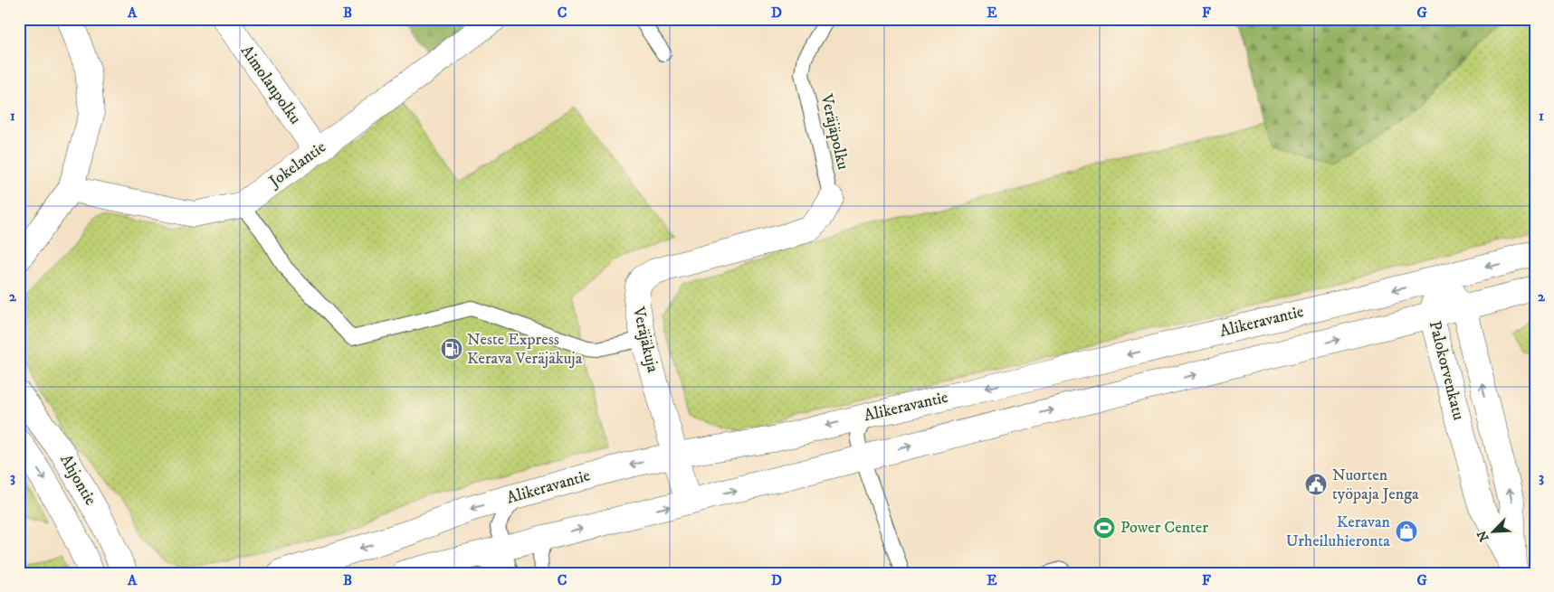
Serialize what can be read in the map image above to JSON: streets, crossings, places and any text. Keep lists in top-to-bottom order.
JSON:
{
  "streets": {
    "main road": [
      "Aimolanpolku",
      "Jokelantie",
      "Alikeravantie",
      "Veräjäkuja",
      "Palokorvenkatu",
      "Ahjontie"
    ],
    "lane": ["Veräjäpolku"]
  },
  "crossings": [
    ["Aimolanpolku", "Jokelantie"],
    ["Veräjäpolku", "Veräjäkuja"],
    ["Alikeravantie", "Veräjäkuja"],
    ["Alikeravantie", "Palokorvenkatu"]
  ],
  "places": {
    "fuel station": ["Neste Express Kerava Veräjäkuja"],
    "public building": ["Nuorten työpaja Jenga"],
    "sports": ["Power Center"],
    "shop": ["Keravan Urheiluhieronta"]
  },
  "north": "bottom left",
  "grid": {
    "columns": [
      "A",
      "B",
      "C",
      "D",
      "E",
      "F",
      "G"
    ],
    "rows": ["1", "2", "3"]
  }
}
